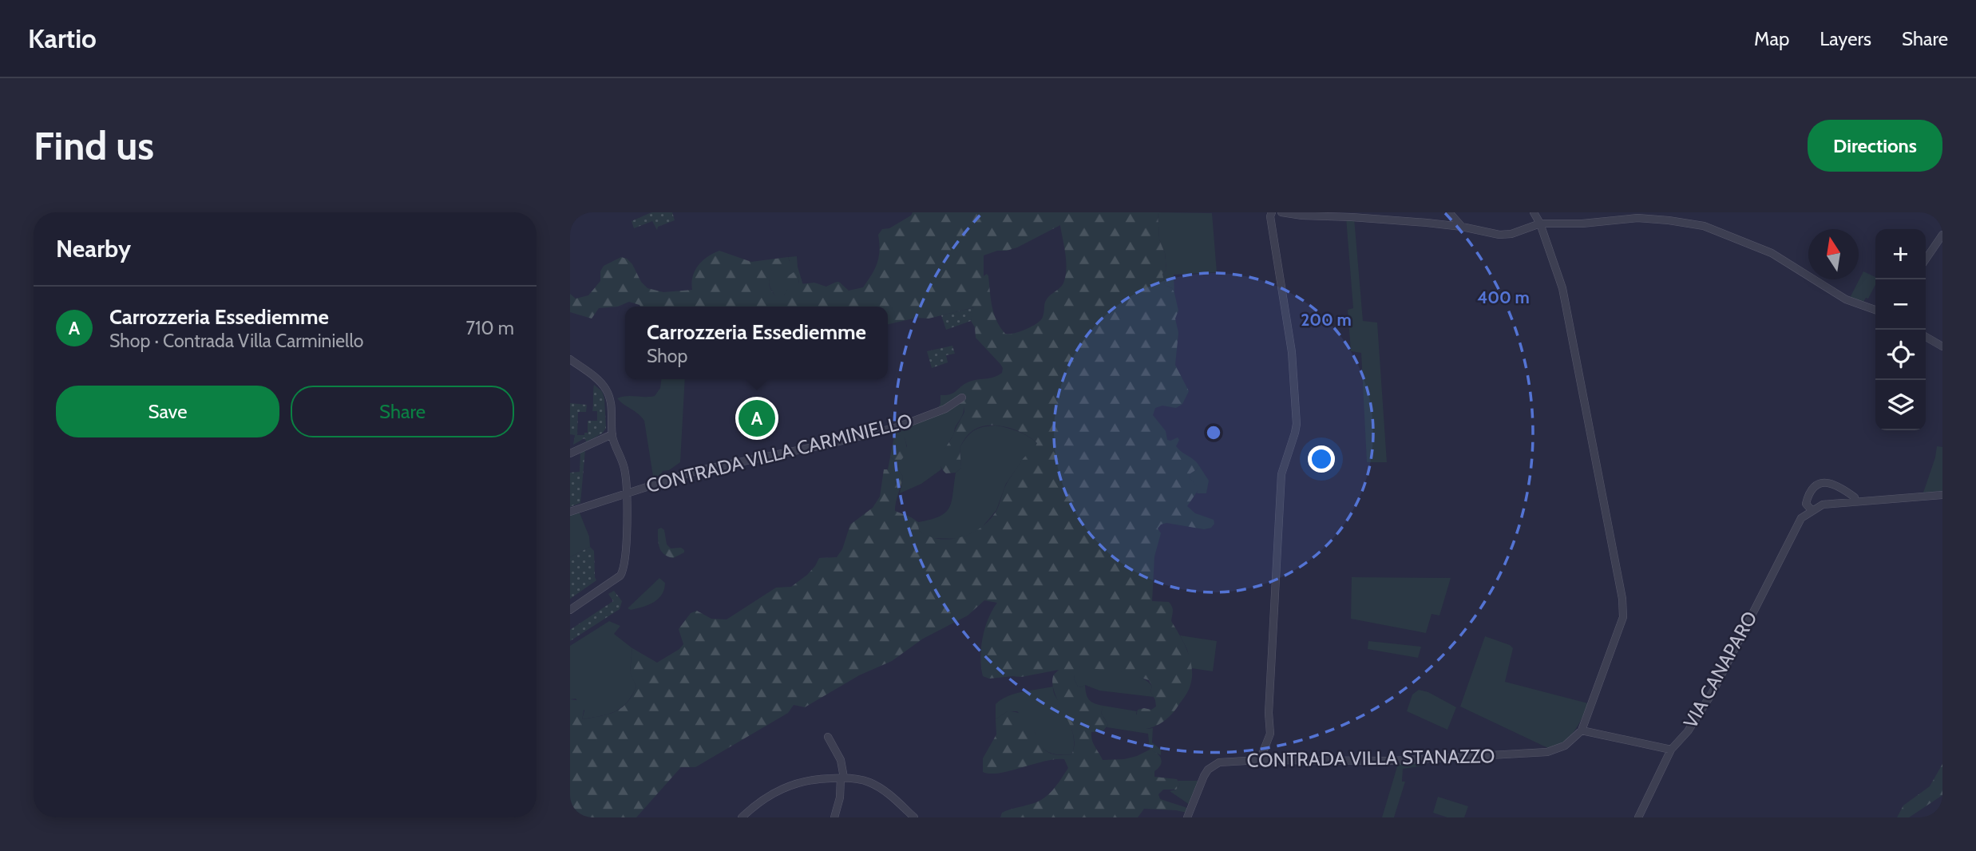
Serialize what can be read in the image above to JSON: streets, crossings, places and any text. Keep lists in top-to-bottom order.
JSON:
{
  "streets": {
    "street": ["CONTRADA VILLA CARMINIELLO", "VIA CANAPARO", "CONTRADA VILLA STANAZZO"]
  },
  "crossings": [
    ["VIA CANAPARO", "CONTRADA VILLA STANAZZO"]
  ],
  "north": "top",
  "page": {
    "header": "Kartio",
    "nav": ["Map", "Layers", "Share"],
    "buttons": [
      "Directions",
      ["Save", "Share"]
    ],
    "title": "Find us",
    "heading": "Nearby",
    "map_buttons": ["+", "−"],
    "list": [
      {
        "mark": "A",
        "name": "Carrozzeria Essediemme",
        "note": "Shop · Contrada Villa Carminiello",
        "value": "710 m"
      }
    ],
    "popup": ["Carrozzeria Essediemme", "Shop"],
    "pins": "A"
  },
  "rings": ["400 m", "200 m"]
}
